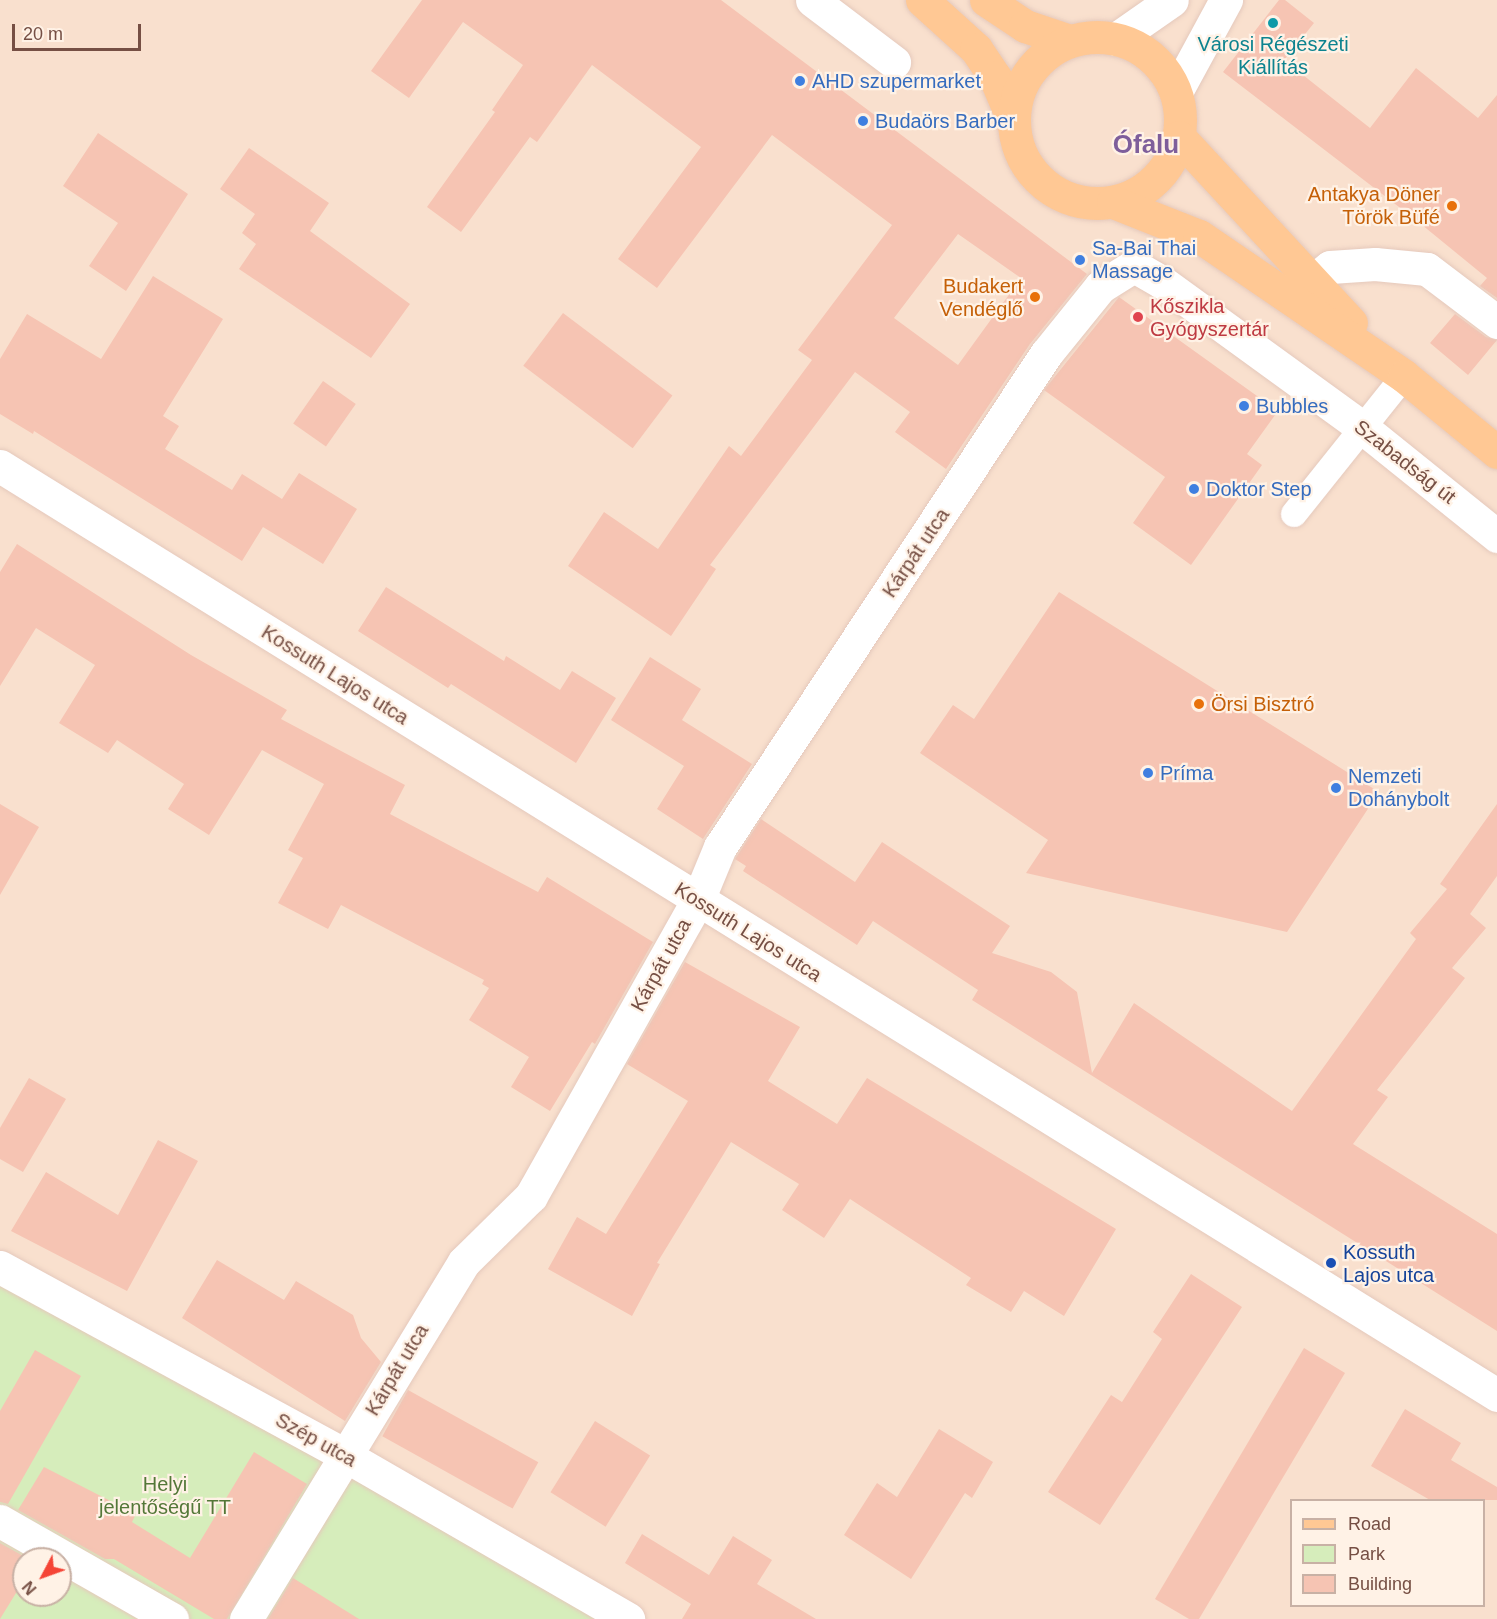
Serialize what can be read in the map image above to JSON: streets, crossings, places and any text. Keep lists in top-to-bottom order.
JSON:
{
  "streets": {
    "street": [
      "Szabadság út",
      "Kárpát utca",
      "Kossuth Lajos utca",
      "Szép utca"
    ]
  },
  "crossings": [
    ["Szabadság út", "Kárpát utca"],
    ["Kárpát utca", "Kossuth Lajos utca"],
    ["Kárpát utca", "Szép utca"]
  ],
  "districts": ["Ófalu"],
  "parks": ["Helyi jelentőségű TT"],
  "places": [
    "Városi Régészeti Kiállítás",
    "AHD szupermarket",
    "Budaörs Barber",
    "Antakya Döner Török Büfé",
    "Sa-Bai Thai Massage",
    "Budakert Vendéglő",
    "Kőszikla Gyógyszertár",
    "Bubbles",
    "Doktor Step",
    "Örsi Bisztró",
    "Príma",
    "Nemzeti Dohánybolt",
    "Kossuth Lajos utca"
  ],
  "legend": ["Road", "Park", "Building"],
  "scale_bar": "20 m",
  "north": "bottom left"
}
